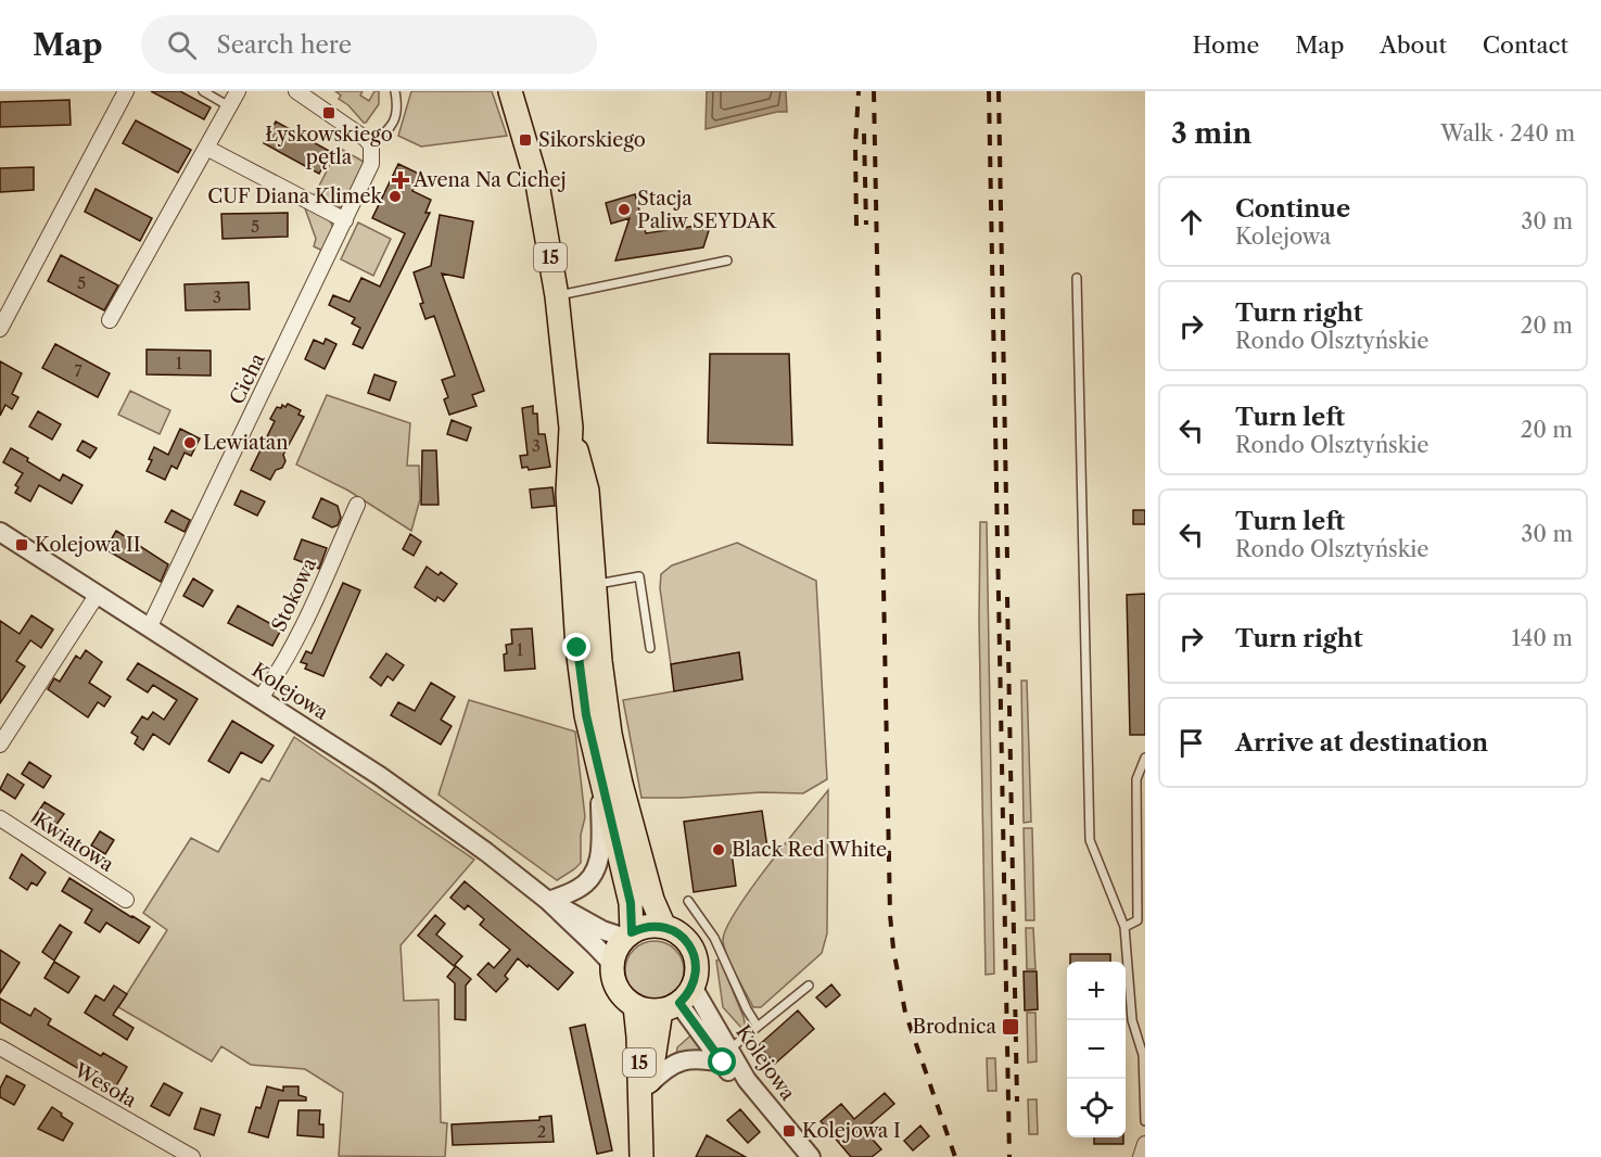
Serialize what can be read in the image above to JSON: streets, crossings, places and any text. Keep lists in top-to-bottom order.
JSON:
{
  "streets": {
    "main road": ["15"],
    "street": [
      "Cicha",
      "Stokowa",
      "Kolejowa",
      "Kwiatowa",
      "Wesoła"
    ]
  },
  "crossings": [
    ["15", "Kolejowa"],
    ["Cicha", "Kolejowa"],
    ["Stokowa", "Kolejowa"]
  ],
  "places": {
    "transit": [
      "Łyskowskiego pętla",
      "Sikorskiego",
      "Kolejowa II",
      "Brodnica",
      "Kolejowa I"
    ],
    "health": ["Avena Na Cichej"],
    "other": [
      "CUF Diana Klimek",
      "Stacja Paliw SEYDAK",
      "Lewiatan",
      "Black Red White"
    ]
  },
  "house_numbers": [
    "5",
    "5",
    "3",
    "1",
    "7",
    "3",
    "1",
    "2"
  ],
  "page": {
    "header": "Map",
    "search": "Search here",
    "nav": [
      "Home",
      "Map",
      "About",
      "Contact"
    ],
    "heading": ["3 min", "Walk · 240 m"],
    "list": [
      ["Continue", "Kolejowa", "30 m"],
      ["Turn right", "Rondo Olsztyńskie", "20 m"],
      ["Turn left", "Rondo Olsztyńskie", "20 m"],
      ["Turn left", "Rondo Olsztyńskie", "30 m"],
      ["Turn right", "140 m"],
      "Arrive at destination"
    ],
    "map_buttons": ["+", "−"]
  }
}
